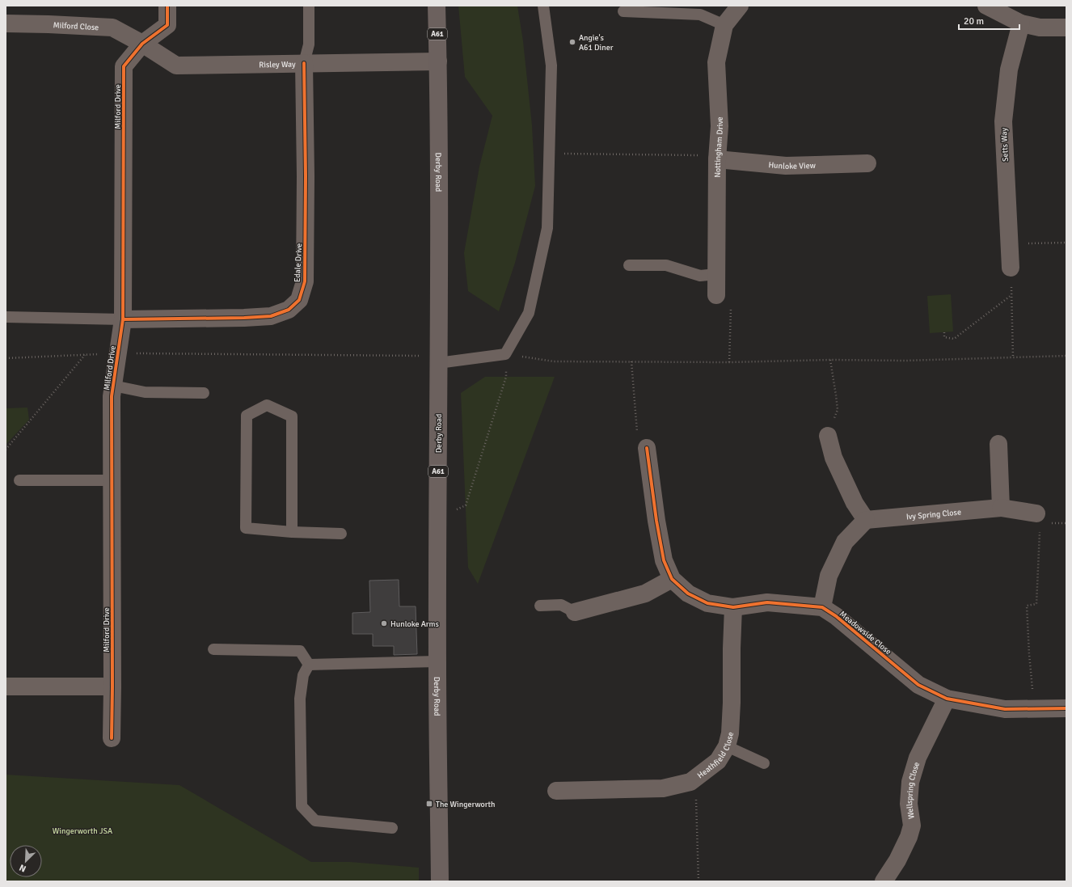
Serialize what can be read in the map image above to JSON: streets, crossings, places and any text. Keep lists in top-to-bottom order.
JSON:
{
  "streets": {
    "highway": ["A61", "Derby Road"],
    "street": [
      "Milford Close",
      "Risley Way",
      "Milford Drive",
      "Setts Way",
      "Nottingham Drive",
      "Hunloke View",
      "Edale Drive",
      "Ivy Spring Close",
      "Meadowside Close",
      "Heathfield Close",
      "Wellspring Close"
    ]
  },
  "crossings": [
    ["Milford Close", "Risley Way"],
    ["Milford Close", "Milford Drive"],
    ["Risley Way", "Milford Drive"],
    ["Risley Way", "Derby Road"],
    ["Risley Way", "Edale Drive"],
    ["Milford Drive", "Edale Drive"],
    ["Nottingham Drive", "Hunloke View"],
    ["Meadowside Close", "Heathfield Close"],
    ["Meadowside Close", "Wellspring Close"]
  ],
  "parks": ["Wingerworth JSA"],
  "places": {
    "other": ["Angie's A61 Diner", "Hunloke Arms"],
    "transit": ["The Wingerworth"]
  },
  "scale_bar": "20 m",
  "north": "bottom left"
}
